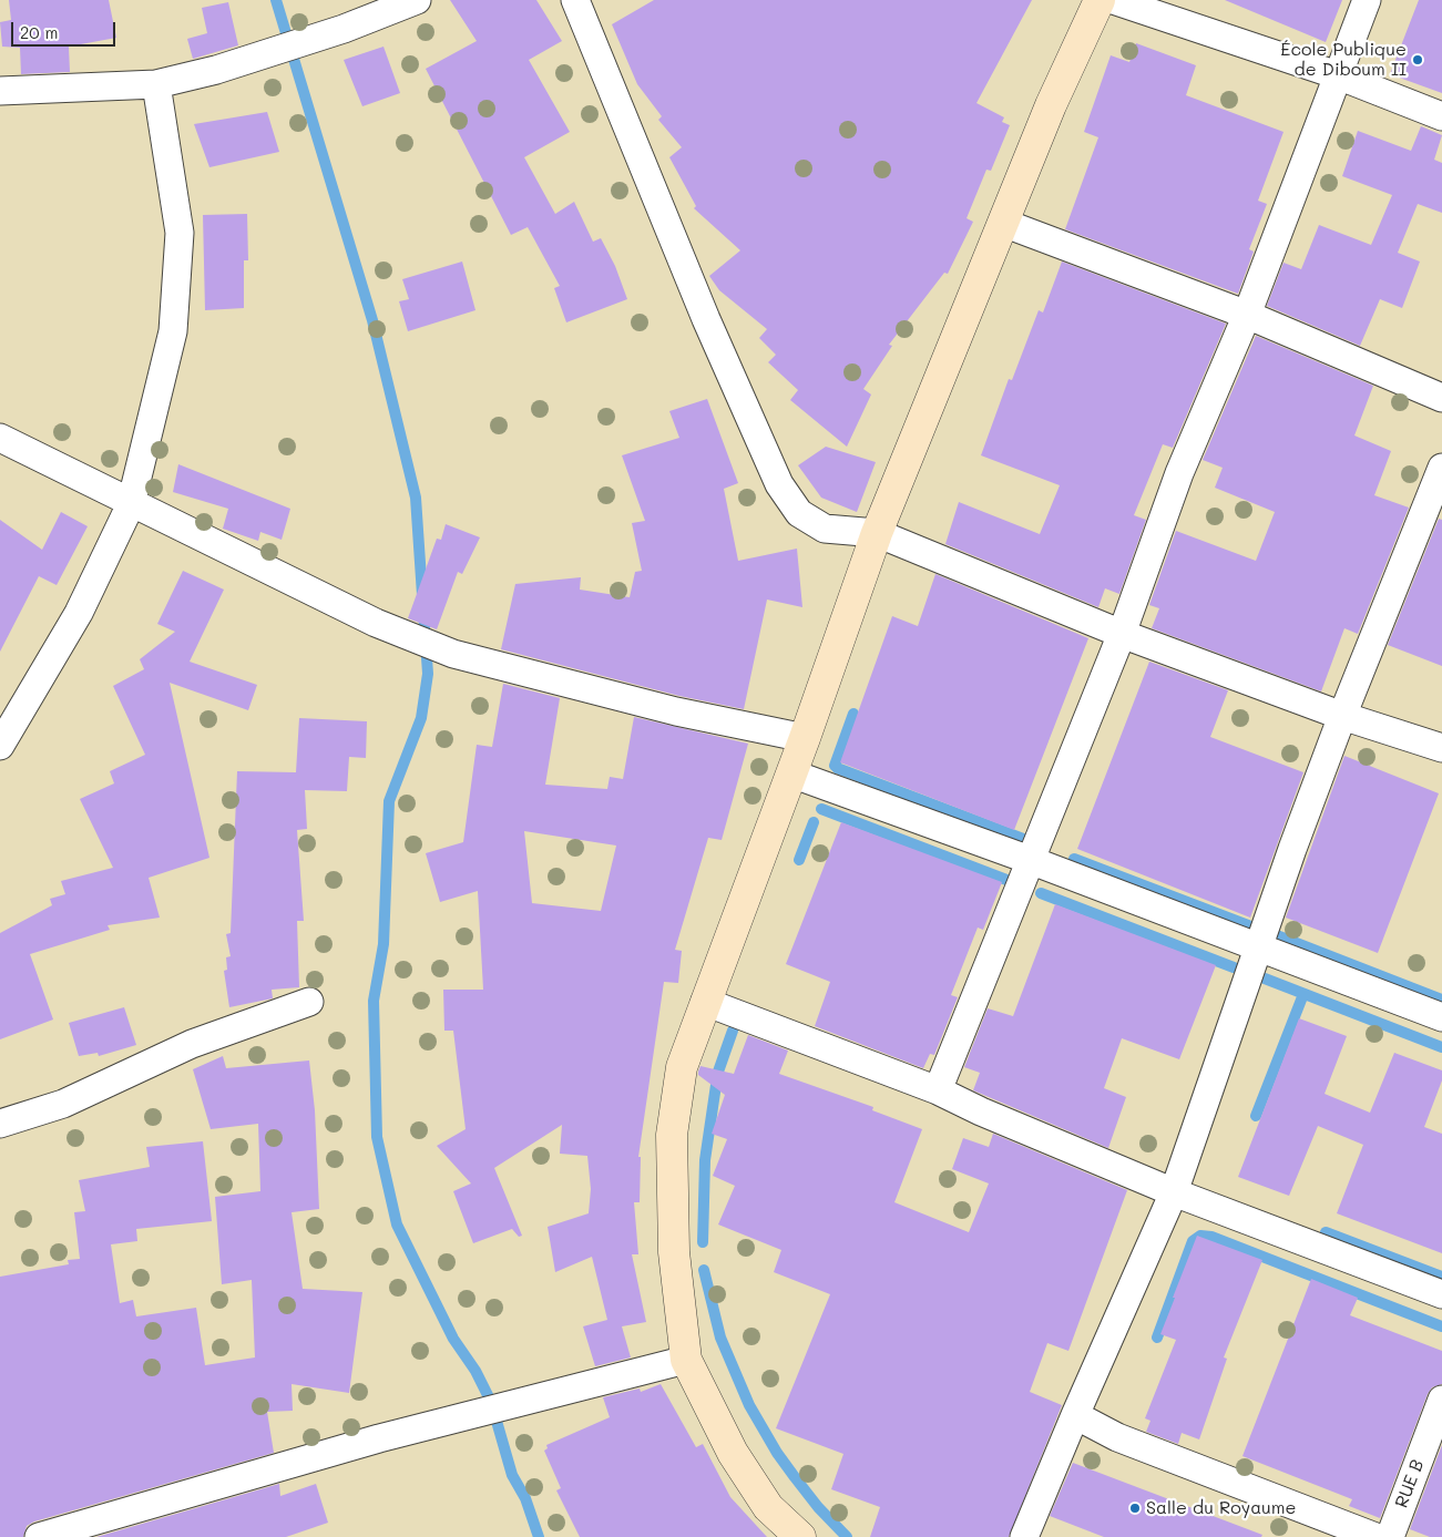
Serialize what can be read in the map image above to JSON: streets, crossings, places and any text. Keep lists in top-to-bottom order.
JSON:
{
  "streets": {
    "street": ["RUE B"]
  },
  "places": ["École Publique de Diboum II", "Salle du Royaume"],
  "scale_bar": "20 m"
}
